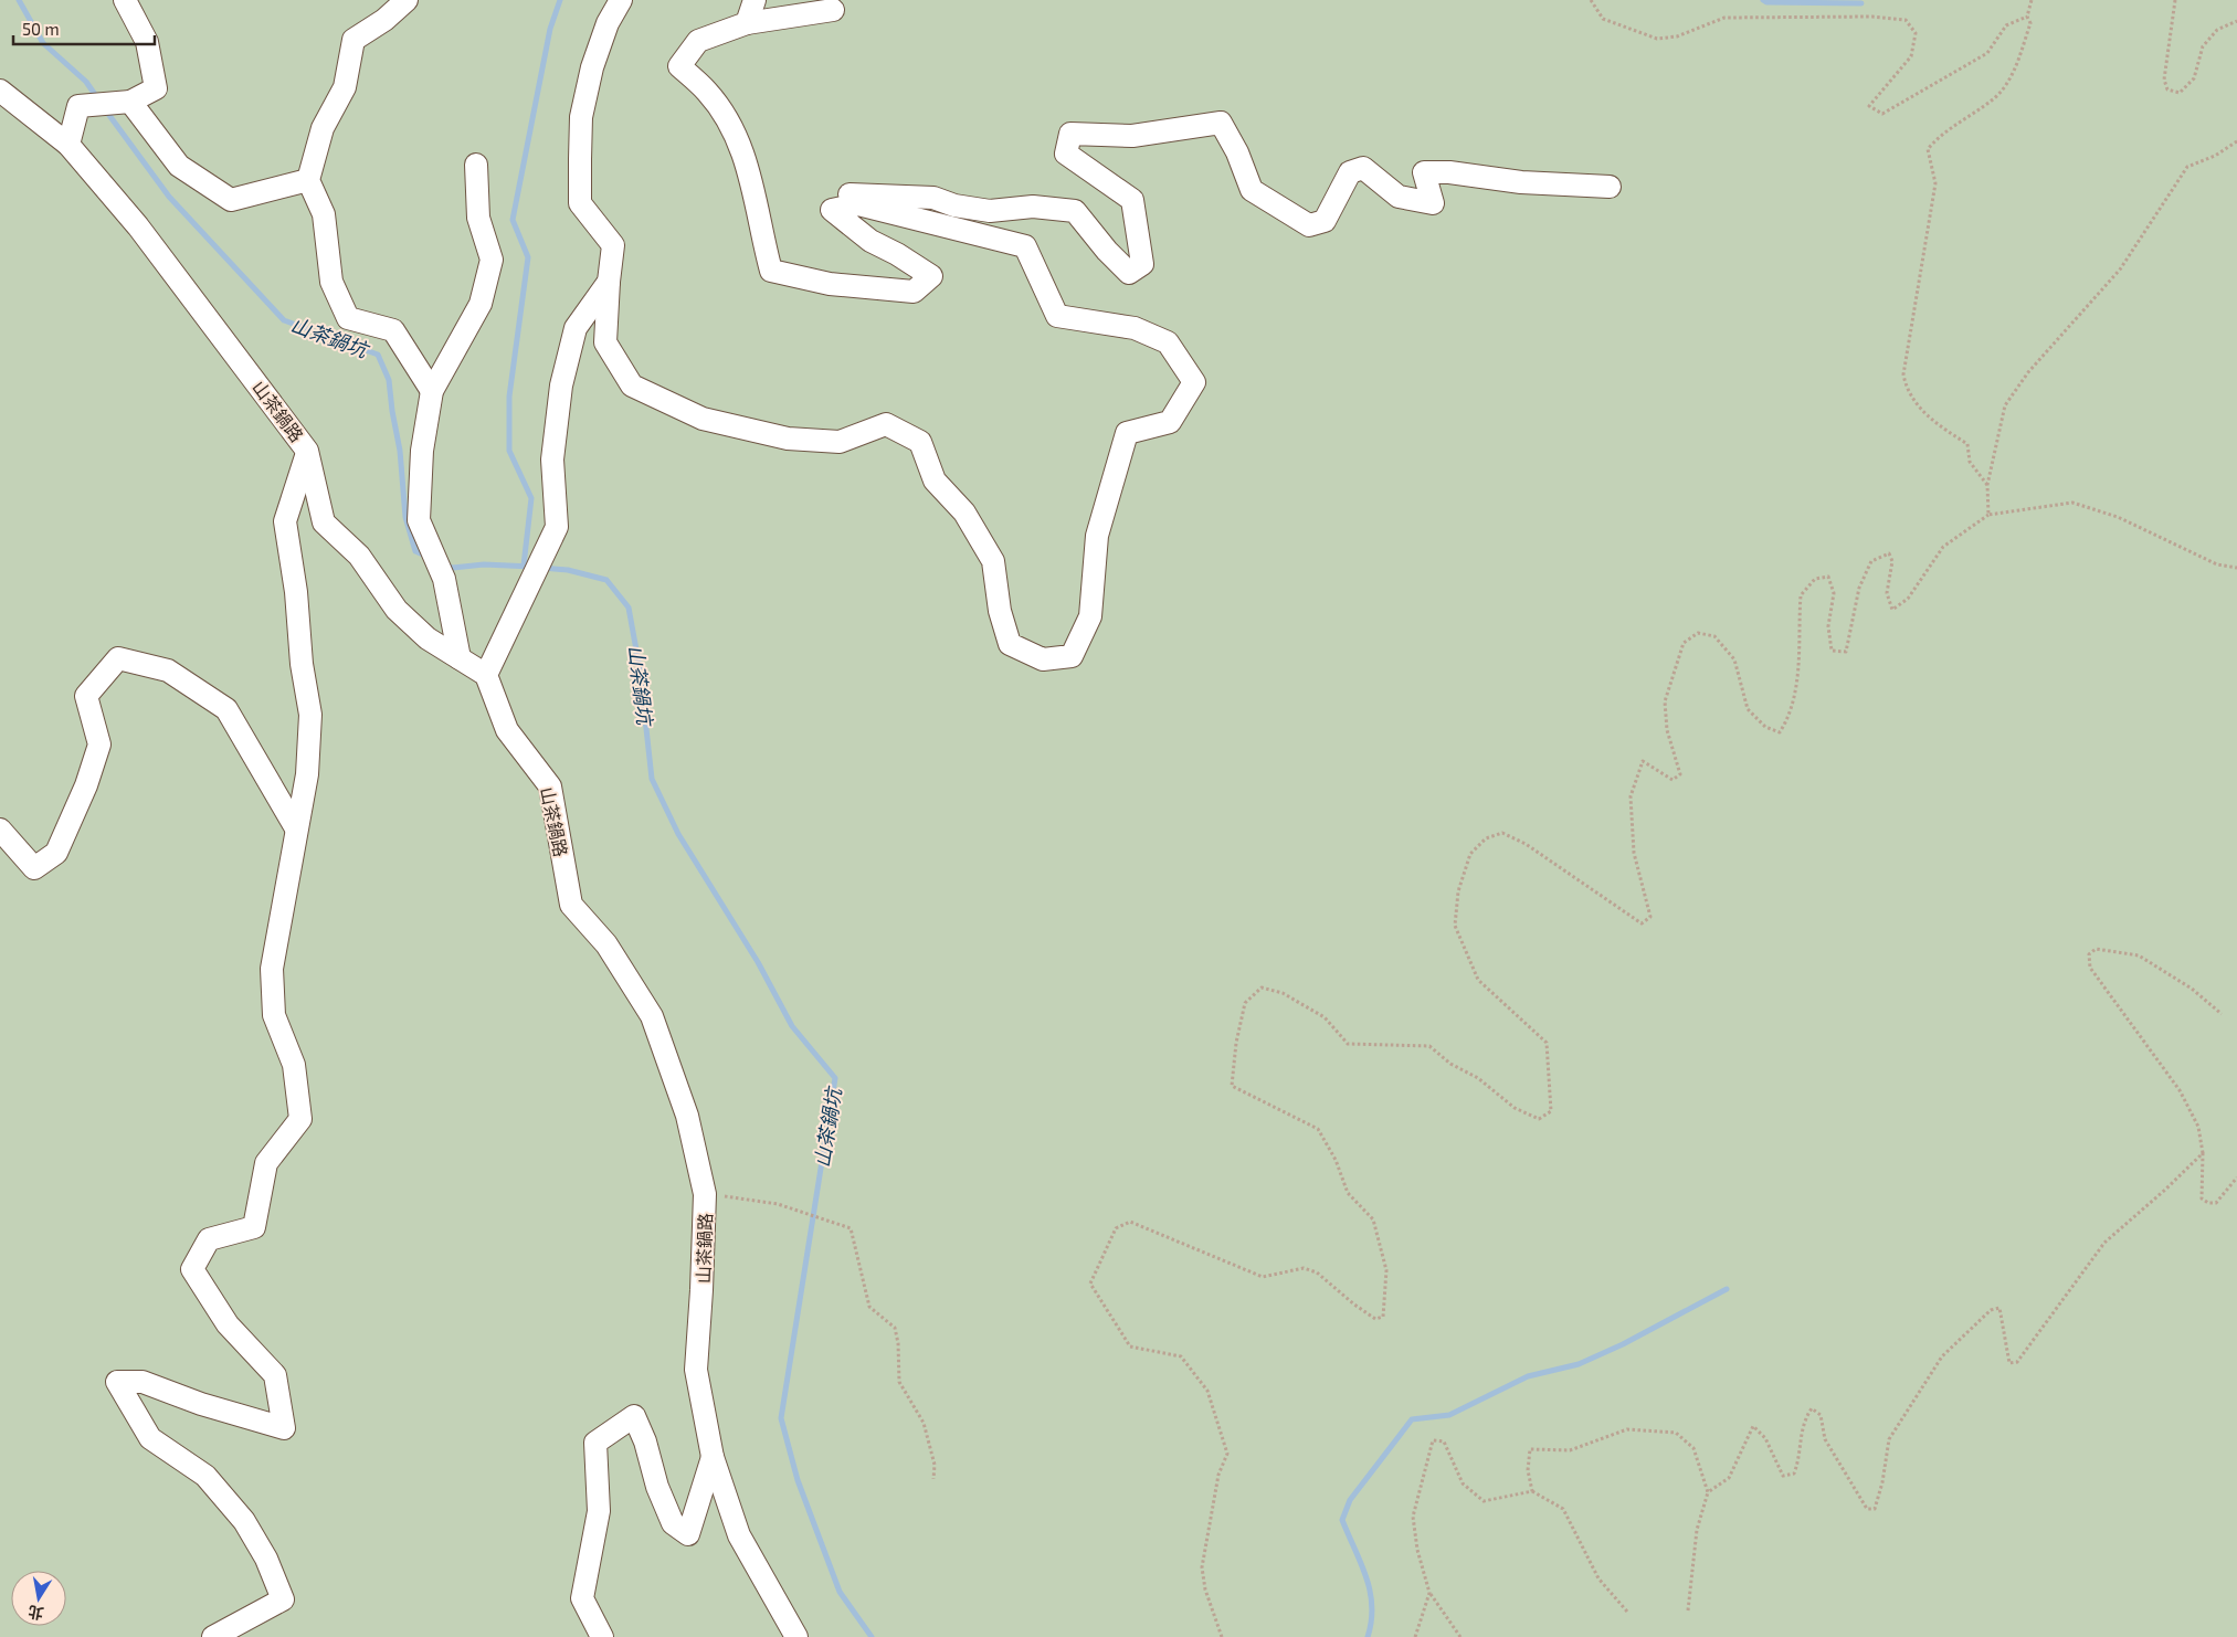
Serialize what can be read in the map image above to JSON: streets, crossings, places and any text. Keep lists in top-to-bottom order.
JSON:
{
  "streets": {
    "street": ["山茶鍋路"]
  },
  "water": ["山茶鍋坑"],
  "scale_bar": "50 m",
  "north": "bottom"
}
